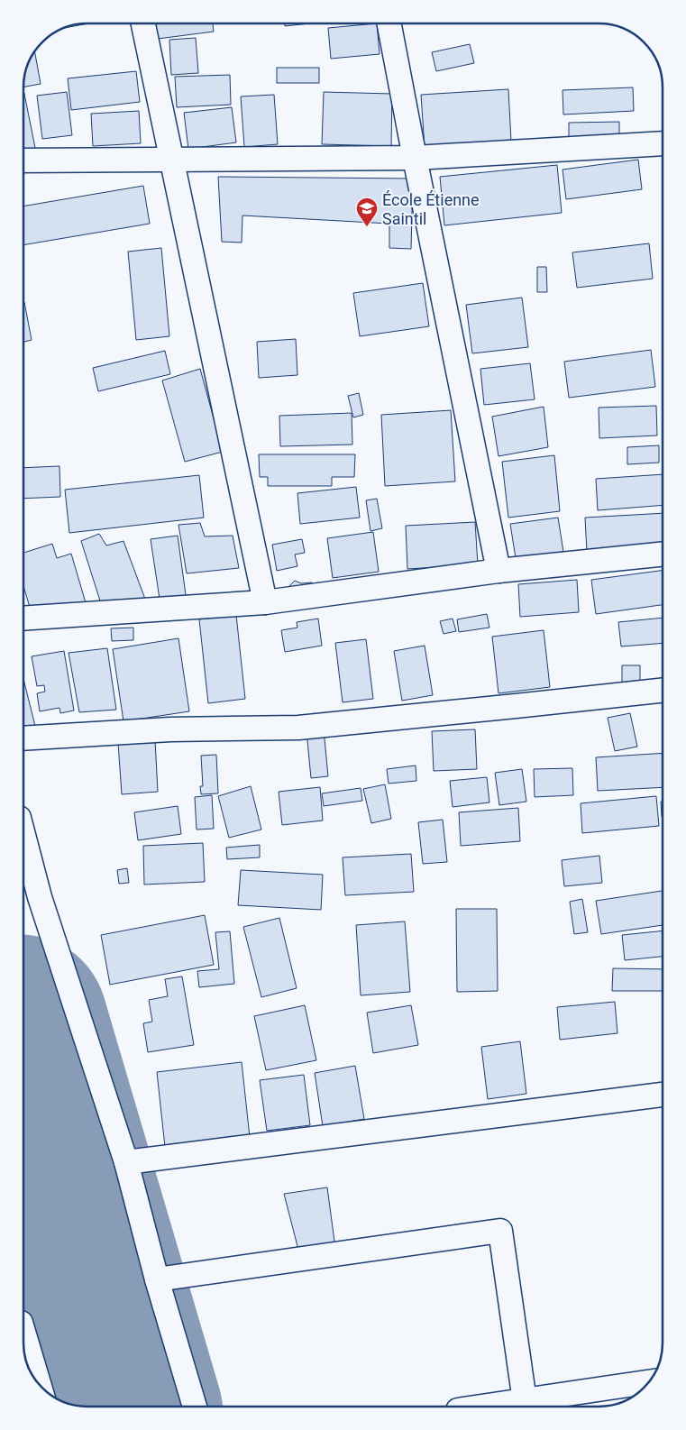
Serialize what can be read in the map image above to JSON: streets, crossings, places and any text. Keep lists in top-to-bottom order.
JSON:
{
  "places": {
    "school or university": ["École Étienne Saintil"]
  }
}
